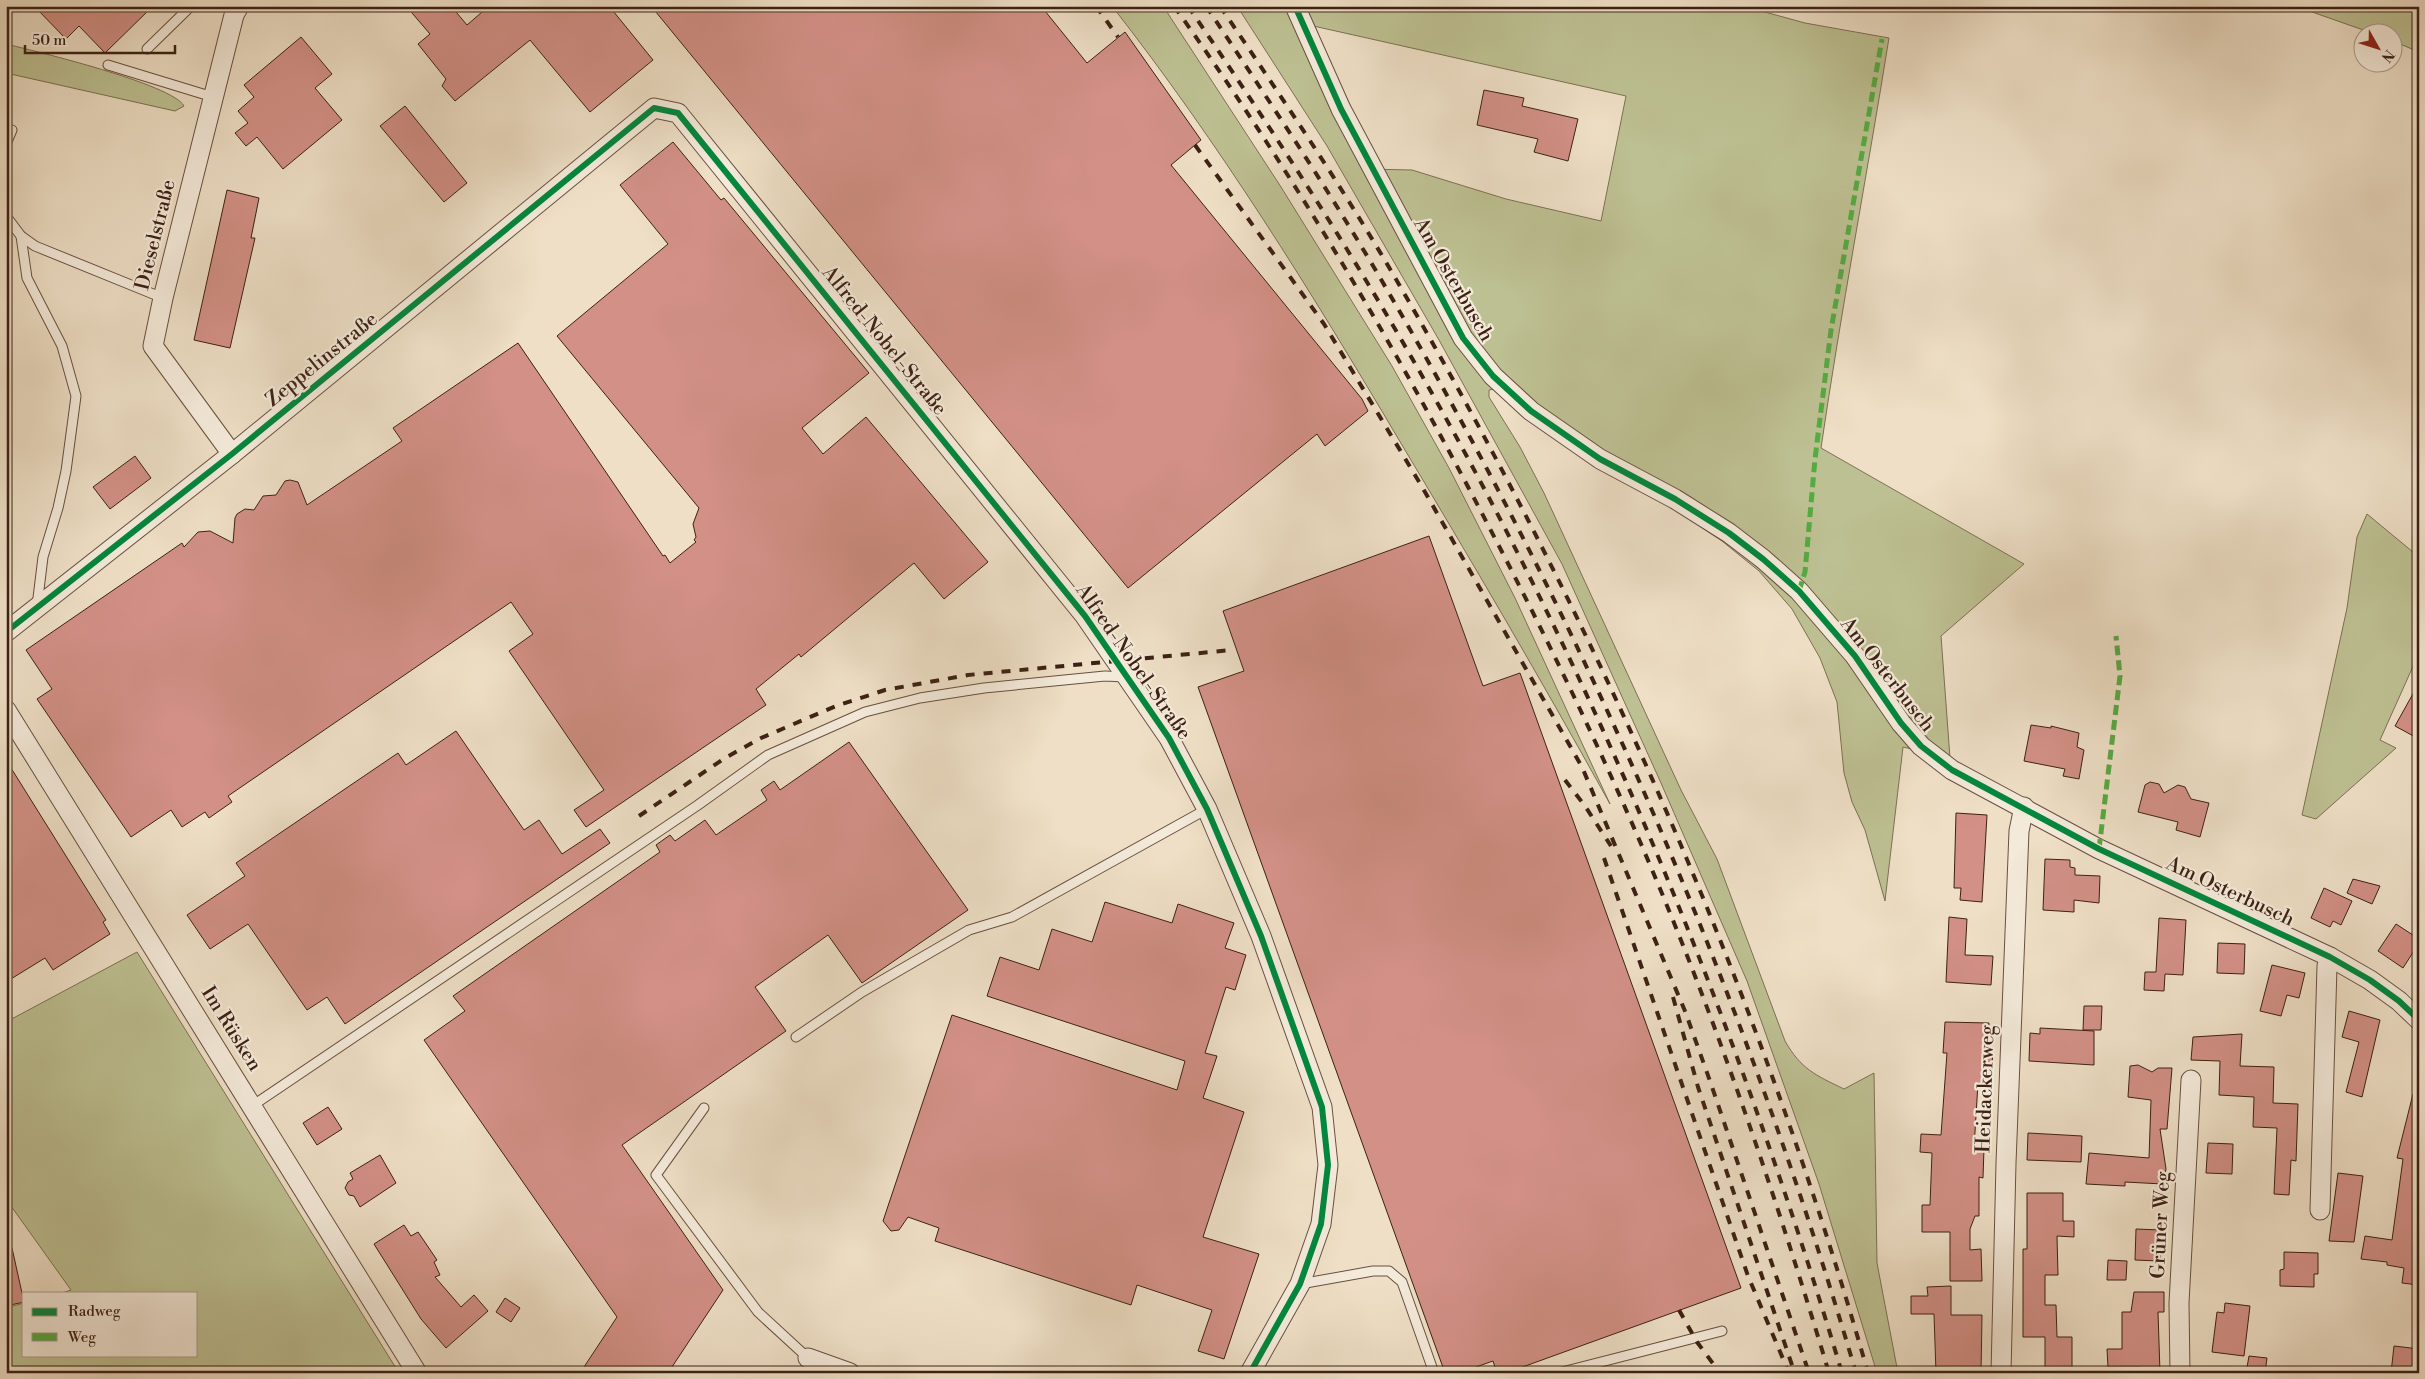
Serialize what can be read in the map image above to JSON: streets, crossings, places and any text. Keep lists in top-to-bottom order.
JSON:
{
  "streets": {
    "street": [
      "Dieselstraße",
      "Am Osterbusch",
      "Alfred-Nobel-Straße",
      "Zeppelinstraße",
      "Im Rüsken",
      "Heidackerweg",
      "Grüner Weg"
    ]
  },
  "crossings": [
    ["Dieselstraße", "Zeppelinstraße"],
    ["Am Osterbusch", "Heidackerweg"],
    ["Alfred-Nobel-Straße", "Zeppelinstraße"]
  ],
  "legend": ["Radweg", "Weg"],
  "scale_bar": "50 m",
  "north": "bottom right"
}
